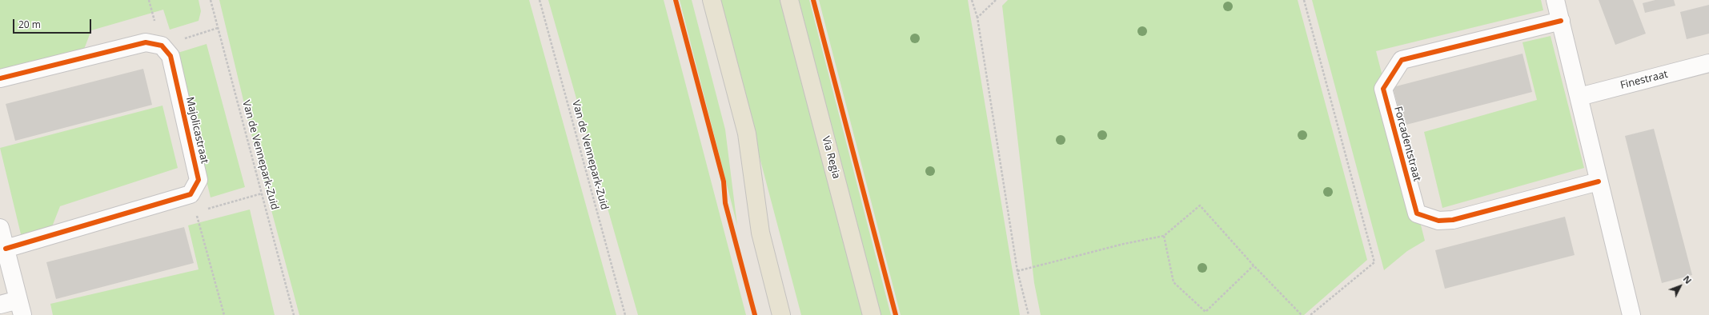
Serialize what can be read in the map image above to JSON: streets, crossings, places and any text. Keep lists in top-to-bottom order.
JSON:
{
  "streets": {
    "main road": ["Via Regia"],
    "street": ["Finestraat", "Majolicastraat", "Forcadentstraat"],
    "path": ["Van de Vennepark-Zuid"]
  },
  "scale_bar": "20 m",
  "north": "top right"
}
